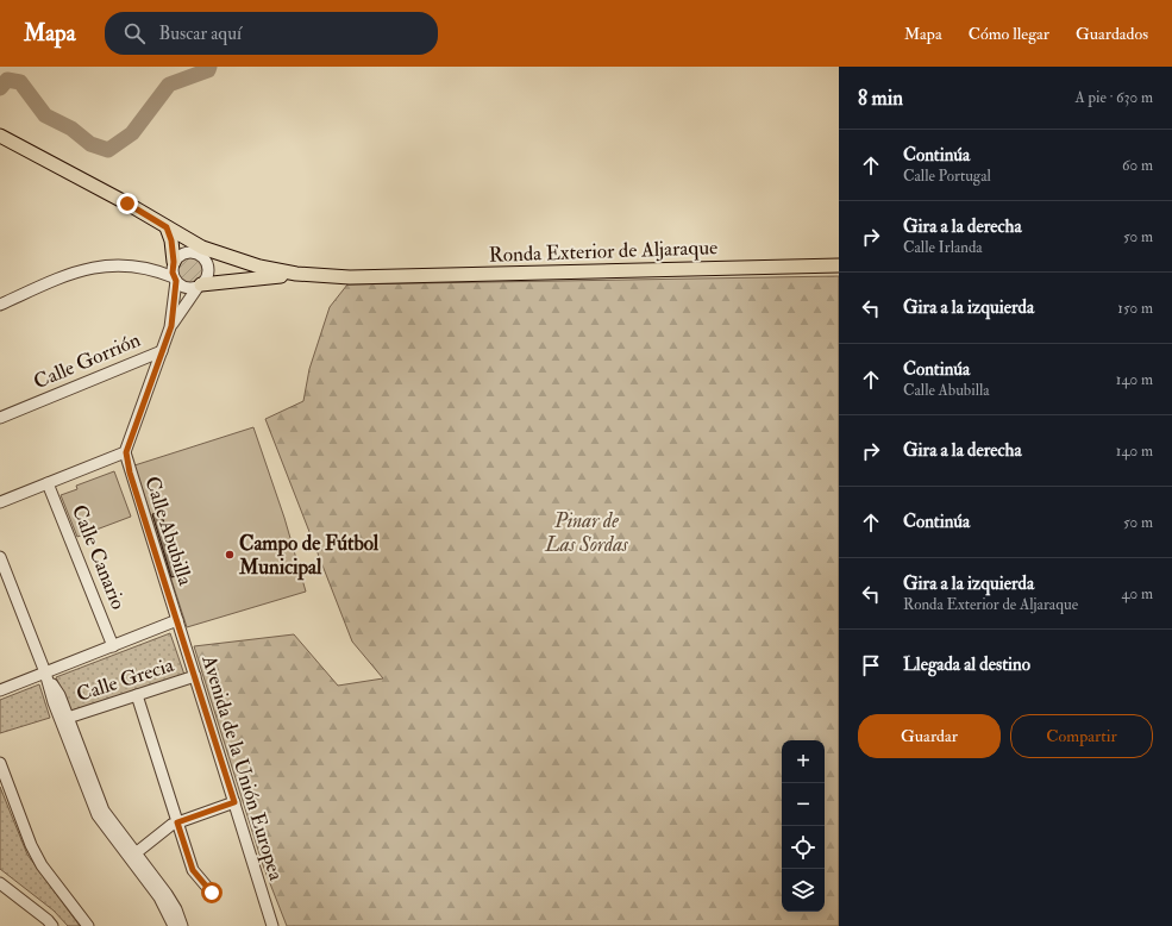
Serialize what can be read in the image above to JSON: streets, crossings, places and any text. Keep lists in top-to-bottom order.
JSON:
{
  "streets": {
    "main road": ["Ronda Exterior de Aljaraque"],
    "street": [
      "Calle Gorrión",
      "Calle Abubilla",
      "Calle Canario",
      "Calle Grecia",
      "Avenida de la Unión Europea"
    ]
  },
  "crossings": [
    ["Calle Abubilla", "Avenida de la Unión Europea"],
    ["Calle Grecia", "Avenida de la Unión Europea"]
  ],
  "parks": ["Pinar de Las Sordas"],
  "places": ["Campo de Fútbol Municipal"],
  "page": {
    "header": "Mapa",
    "search": "Buscar aquí",
    "nav": ["Mapa", "Cómo llegar", "Guardados"],
    "heading": ["8 min", "A pie · 630 m"],
    "list": [
      ["Continúa", "Calle Portugal", "60 m"],
      ["Gira a la derecha", "Calle Irlanda", "50 m"],
      ["Gira a la izquierda", "150 m"],
      ["Continúa", "Calle Abubilla", "140 m"],
      ["Gira a la derecha", "140 m"],
      ["Continúa", "50 m"],
      ["Gira a la izquierda", "Ronda Exterior de Aljaraque", "40 m"],
      "Llegada al destino"
    ],
    "buttons": ["Guardar", "Compartir"],
    "map_buttons": ["+", "−"]
  }
}
